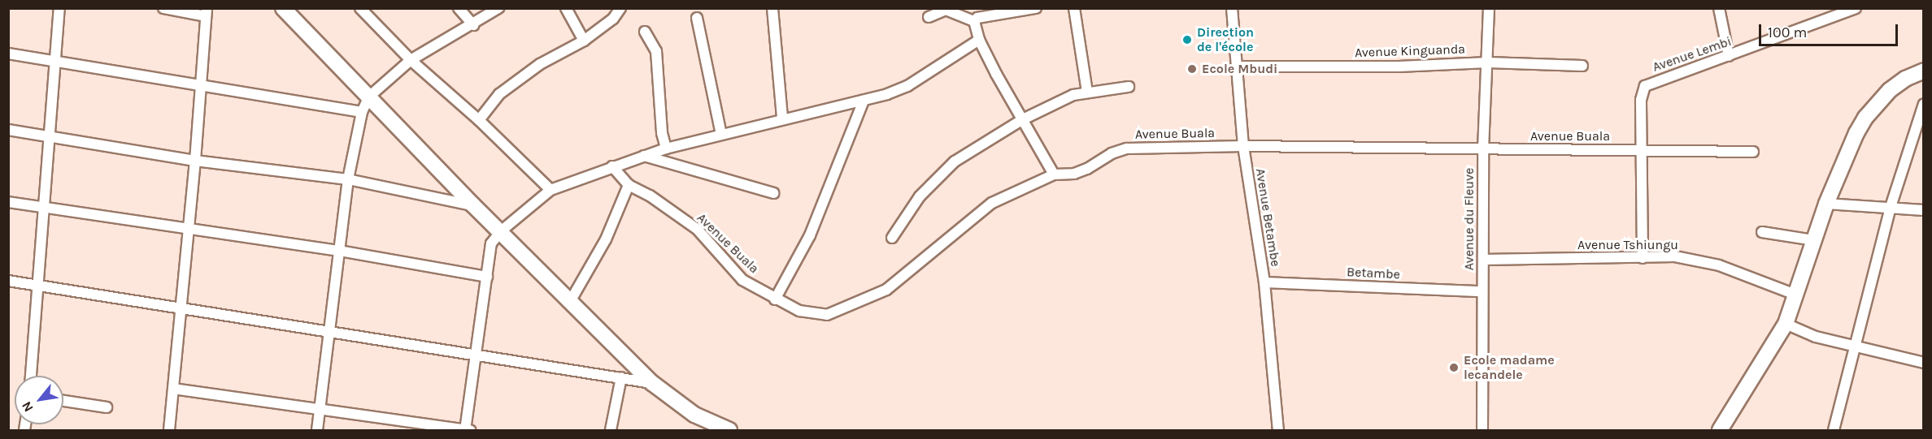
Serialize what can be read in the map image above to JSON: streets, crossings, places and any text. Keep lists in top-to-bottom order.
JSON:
{
  "streets": {
    "street": [
      "Avenue Kinguanda",
      "Avenue Lembi",
      "Avenue Buala",
      "Avenue Betambe",
      "Avenue du Fleuve",
      "Avenue Tshiungu",
      "Betambe"
    ]
  },
  "crossings": [
    ["Avenue Kinguanda", "Avenue Betambe"],
    ["Avenue Kinguanda", "Avenue du Fleuve"],
    ["Avenue Lembi", "Avenue Buala"],
    ["Avenue Lembi", "Avenue Tshiungu"],
    ["Avenue Buala", "Avenue Betambe"],
    ["Avenue Buala", "Avenue du Fleuve"],
    ["Avenue Betambe", "Betambe"],
    ["Avenue du Fleuve", "Avenue Tshiungu"],
    ["Avenue du Fleuve", "Betambe"]
  ],
  "places": ["Direction de l'école", "Ecole Mbudi", "Ecole madame lecandele"],
  "scale_bar": "100 m",
  "north": "bottom left"
}
